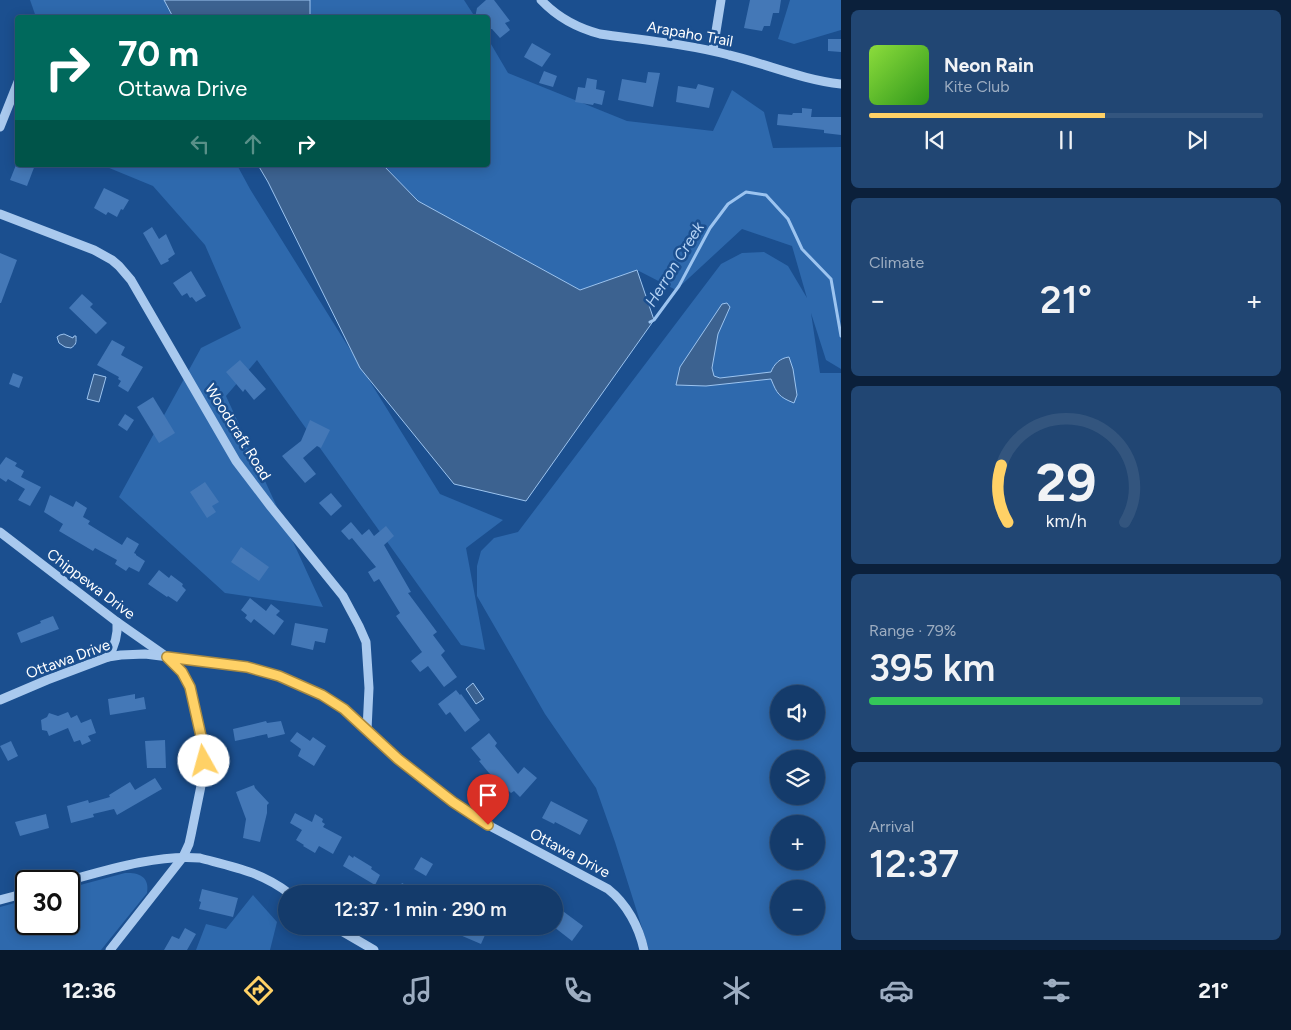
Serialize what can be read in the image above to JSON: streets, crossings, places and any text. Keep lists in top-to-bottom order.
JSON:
{
  "streets": {
    "street": [
      "Arapaho Trail",
      "Woodcraft Road",
      "Chippewa Drive",
      "Ottawa Drive"
    ]
  },
  "crossings": [
    ["Woodcraft Road", "Ottawa Drive"],
    ["Chippewa Drive", "Ottawa Drive"]
  ],
  "water": ["Herron Creek"],
  "page": {
    "turn": ["70 m", "Ottawa Drive"],
    "song": ["Neon Rain", "Kite Club"],
    "tile": [
      "Climate",
      ["Range · 79%", "395 km"],
      ["Arrival", "12:37"]
    ],
    "heat": ["−", "21°", "+"],
    "map_buttons": ["+", "−"],
    "limit": "30",
    "trip": "12:37 · 1 min · 290 m",
    "tabs": ["12:36", "21°"],
    "gauge": ["29", "km/h"]
  }
}
